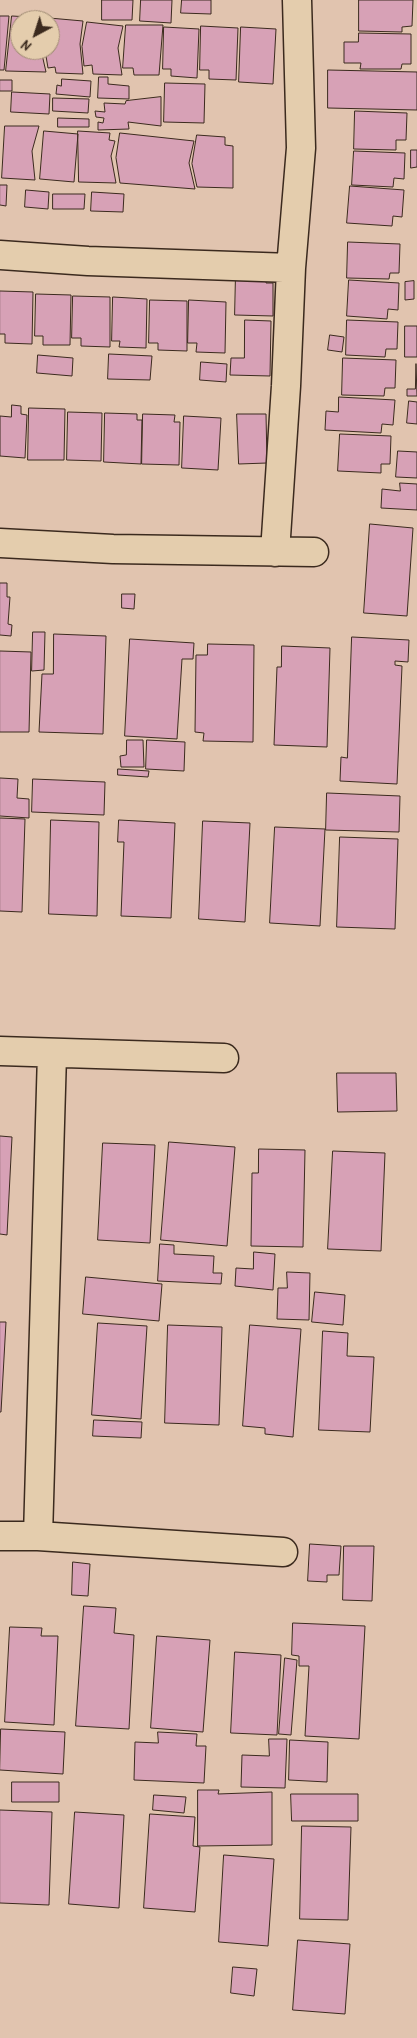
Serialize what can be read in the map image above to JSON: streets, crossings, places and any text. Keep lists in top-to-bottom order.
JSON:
{
  "north": "bottom left"
}
